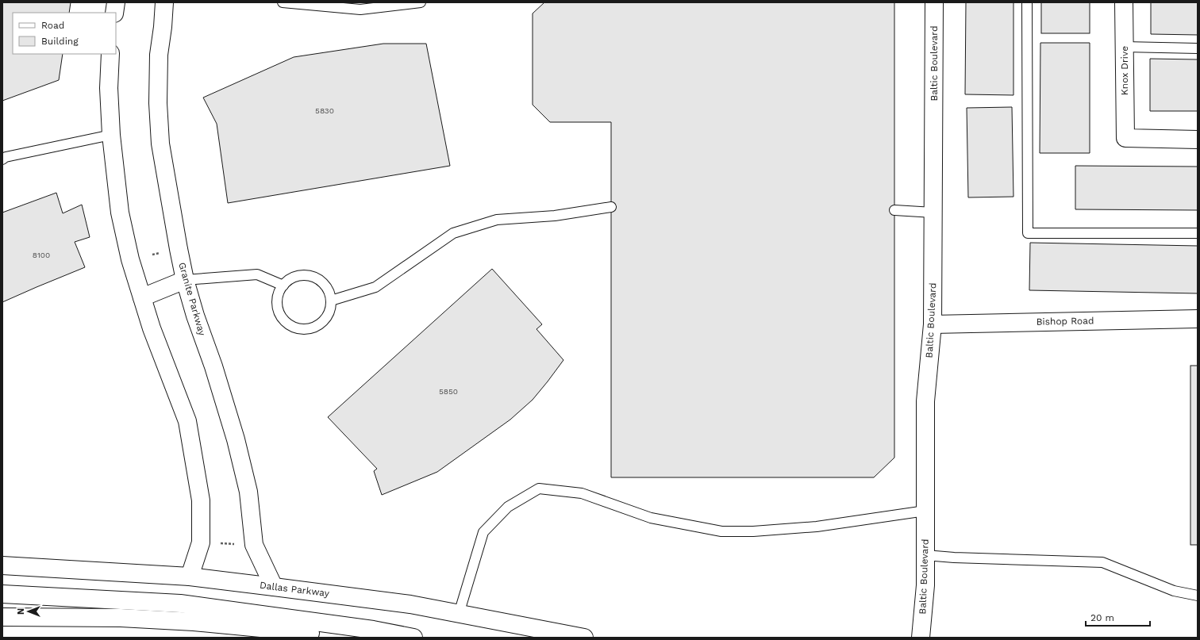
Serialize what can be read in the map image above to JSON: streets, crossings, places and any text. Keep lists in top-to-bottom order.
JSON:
{
  "streets": {
    "main road": [
      "Baltic Boulevard",
      "Knox Drive",
      "Granite Parkway",
      "Bishop Road",
      "Dallas Parkway"
    ]
  },
  "crossings": [
    ["Baltic Boulevard", "Bishop Road"],
    ["Granite Parkway", "Dallas Parkway"]
  ],
  "house_numbers": ["5830", "8100", "5850"],
  "legend": ["Road", "Building"],
  "scale_bar": "20 m",
  "north": "left"
}
